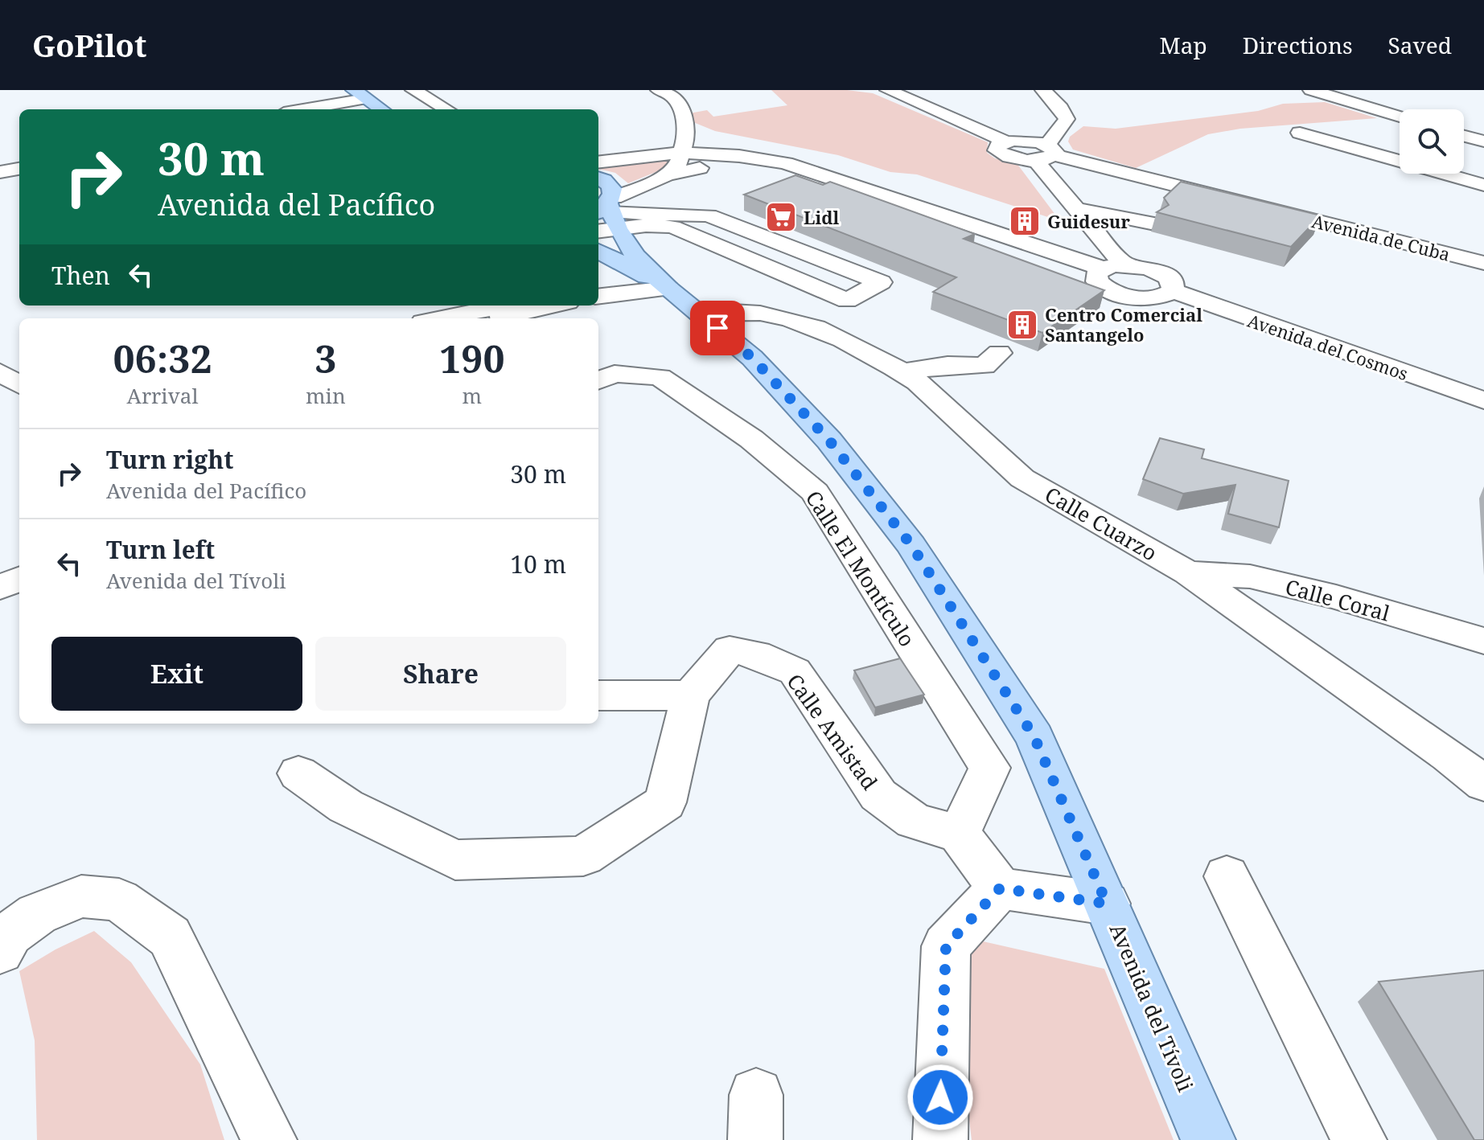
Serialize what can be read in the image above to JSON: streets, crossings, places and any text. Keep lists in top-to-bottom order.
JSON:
{
  "streets": {
    "main road": ["Avenida del Tívoli"],
    "street": [
      "Avenida de Cuba",
      "Avenida del Cosmos",
      "Calle Cuarzo",
      "Calle El Montículo",
      "Calle Coral",
      "Calle Amistad"
    ]
  },
  "crossings": [
    ["Calle Cuarzo", "Calle Coral"],
    ["Calle Cuarzo", "Avenida del Tívoli"],
    ["Calle El Montículo", "Calle Amistad"]
  ],
  "places": {
    "supermarket": ["Lidl"],
    "building": ["Guidesur", "Centro Comercial Santangelo"]
  },
  "page": {
    "header": "GoPilot",
    "nav": ["Map", "Directions", "Saved"],
    "turn": ["30 m", "Avenida del Pacífico"],
    "then": "Then",
    "eta": [
      "06:32",
      "Arrival",
      "3",
      "min",
      "190",
      "m"
    ],
    "list": [
      {
        "name": "Turn right",
        "note": "Avenida del Pacífico",
        "value": "30 m"
      },
      {
        "name": "Turn left",
        "note": "Avenida del Tívoli",
        "value": "10 m"
      }
    ],
    "buttons": ["Exit", "Share"]
  }
}
